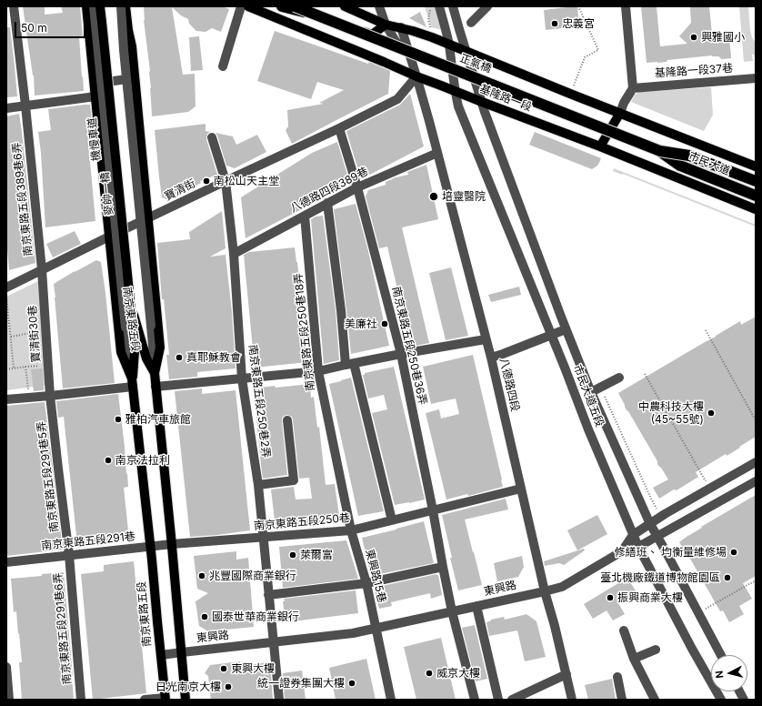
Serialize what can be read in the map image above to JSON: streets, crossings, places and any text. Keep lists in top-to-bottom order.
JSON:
{
  "streets": {
    "highway": ["正氣橋", "市民大道"],
    "main road": ["基隆路一段", "麥帥一橋", "南京東路五段"],
    "street": [
      "基隆路一段37巷",
      "機慢車道",
      "寶清街",
      "八德路四段389巷",
      "南京東路五段389巷6弄",
      "南京東路五段250巷18弄",
      "寶清街30巷",
      "南京東路五段250巷36弄",
      "八德路四段",
      "市民大道五段",
      "南京東路五段250巷2弄",
      "南京東路五段291巷5弄",
      "南京東路五段250巷",
      "南京東路五段291巷",
      "東興路15巷",
      "東興路",
      "南京東路五段291巷6弄"
    ]
  },
  "crossings": [
    ["正氣橋", "市民大道"],
    ["基隆路一段", "寶清街"],
    ["基隆路一段", "八德路四段"],
    ["基隆路一段", "市民大道五段"],
    ["機慢車道", "麥帥一橋"],
    ["寶清街", "南京東路五段389巷6弄"],
    ["寶清街", "南京東路五段"],
    ["寶清街", "寶清街30巷"],
    ["寶清街", "南京東路五段250巷36弄"],
    ["寶清街", "八德路四段"],
    ["寶清街", "南京東路五段250巷2弄"],
    ["八德路四段389巷", "南京東路五段250巷18弄"],
    ["八德路四段389巷", "南京東路五段250巷36弄"],
    ["八德路四段389巷", "八德路四段"],
    ["八德路四段389巷", "南京東路五段250巷2弄"],
    ["麥帥一橋", "南京東路五段"],
    ["南京東路五段389巷6弄", "寶清街30巷"],
    ["南京東路五段", "南京東路五段291巷"],
    ["南京東路五段", "東興路"],
    ["南京東路五段250巷18弄", "南京東路五段250巷"],
    ["南京東路五段250巷18弄", "東興路15巷"],
    ["寶清街30巷", "南京東路五段291巷5弄"],
    ["南京東路五段250巷36弄", "南京東路五段250巷"],
    ["南京東路五段250巷36弄", "東興路"],
    ["八德路四段", "南京東路五段250巷"],
    ["八德路四段", "東興路"],
    ["市民大道五段", "東興路"],
    ["南京東路五段250巷2弄", "南京東路五段250巷"],
    ["南京東路五段250巷2弄", "東興路"],
    ["南京東路五段291巷5弄", "南京東路五段291巷"],
    ["南京東路五段291巷5弄", "南京東路五段291巷6弄"],
    ["南京東路五段250巷", "南京東路五段291巷"],
    ["南京東路五段250巷", "東興路15巷"],
    ["南京東路五段291巷", "南京東路五段291巷6弄"],
    ["東興路15巷", "東興路"]
  ],
  "places": [
    "忠義宮",
    "興雅國小",
    "南松山天主堂",
    "培靈醫院",
    "美廉社",
    "真耶穌教會",
    "中農科技大樓 (45~55號)",
    "雅柏汽車旅館",
    "南京法拉利",
    "修繕班、 均衡量維修場",
    "萊爾富",
    "兆豐國際商業銀行",
    "臺北機廠鐵道博物館園區",
    "振興商業大樓",
    "國泰世華商業銀行",
    "東興大樓",
    "威京大樓",
    "統一證券集團大樓",
    "日光南京大樓"
  ],
  "scale_bar": "50 m",
  "north": "left"
}
